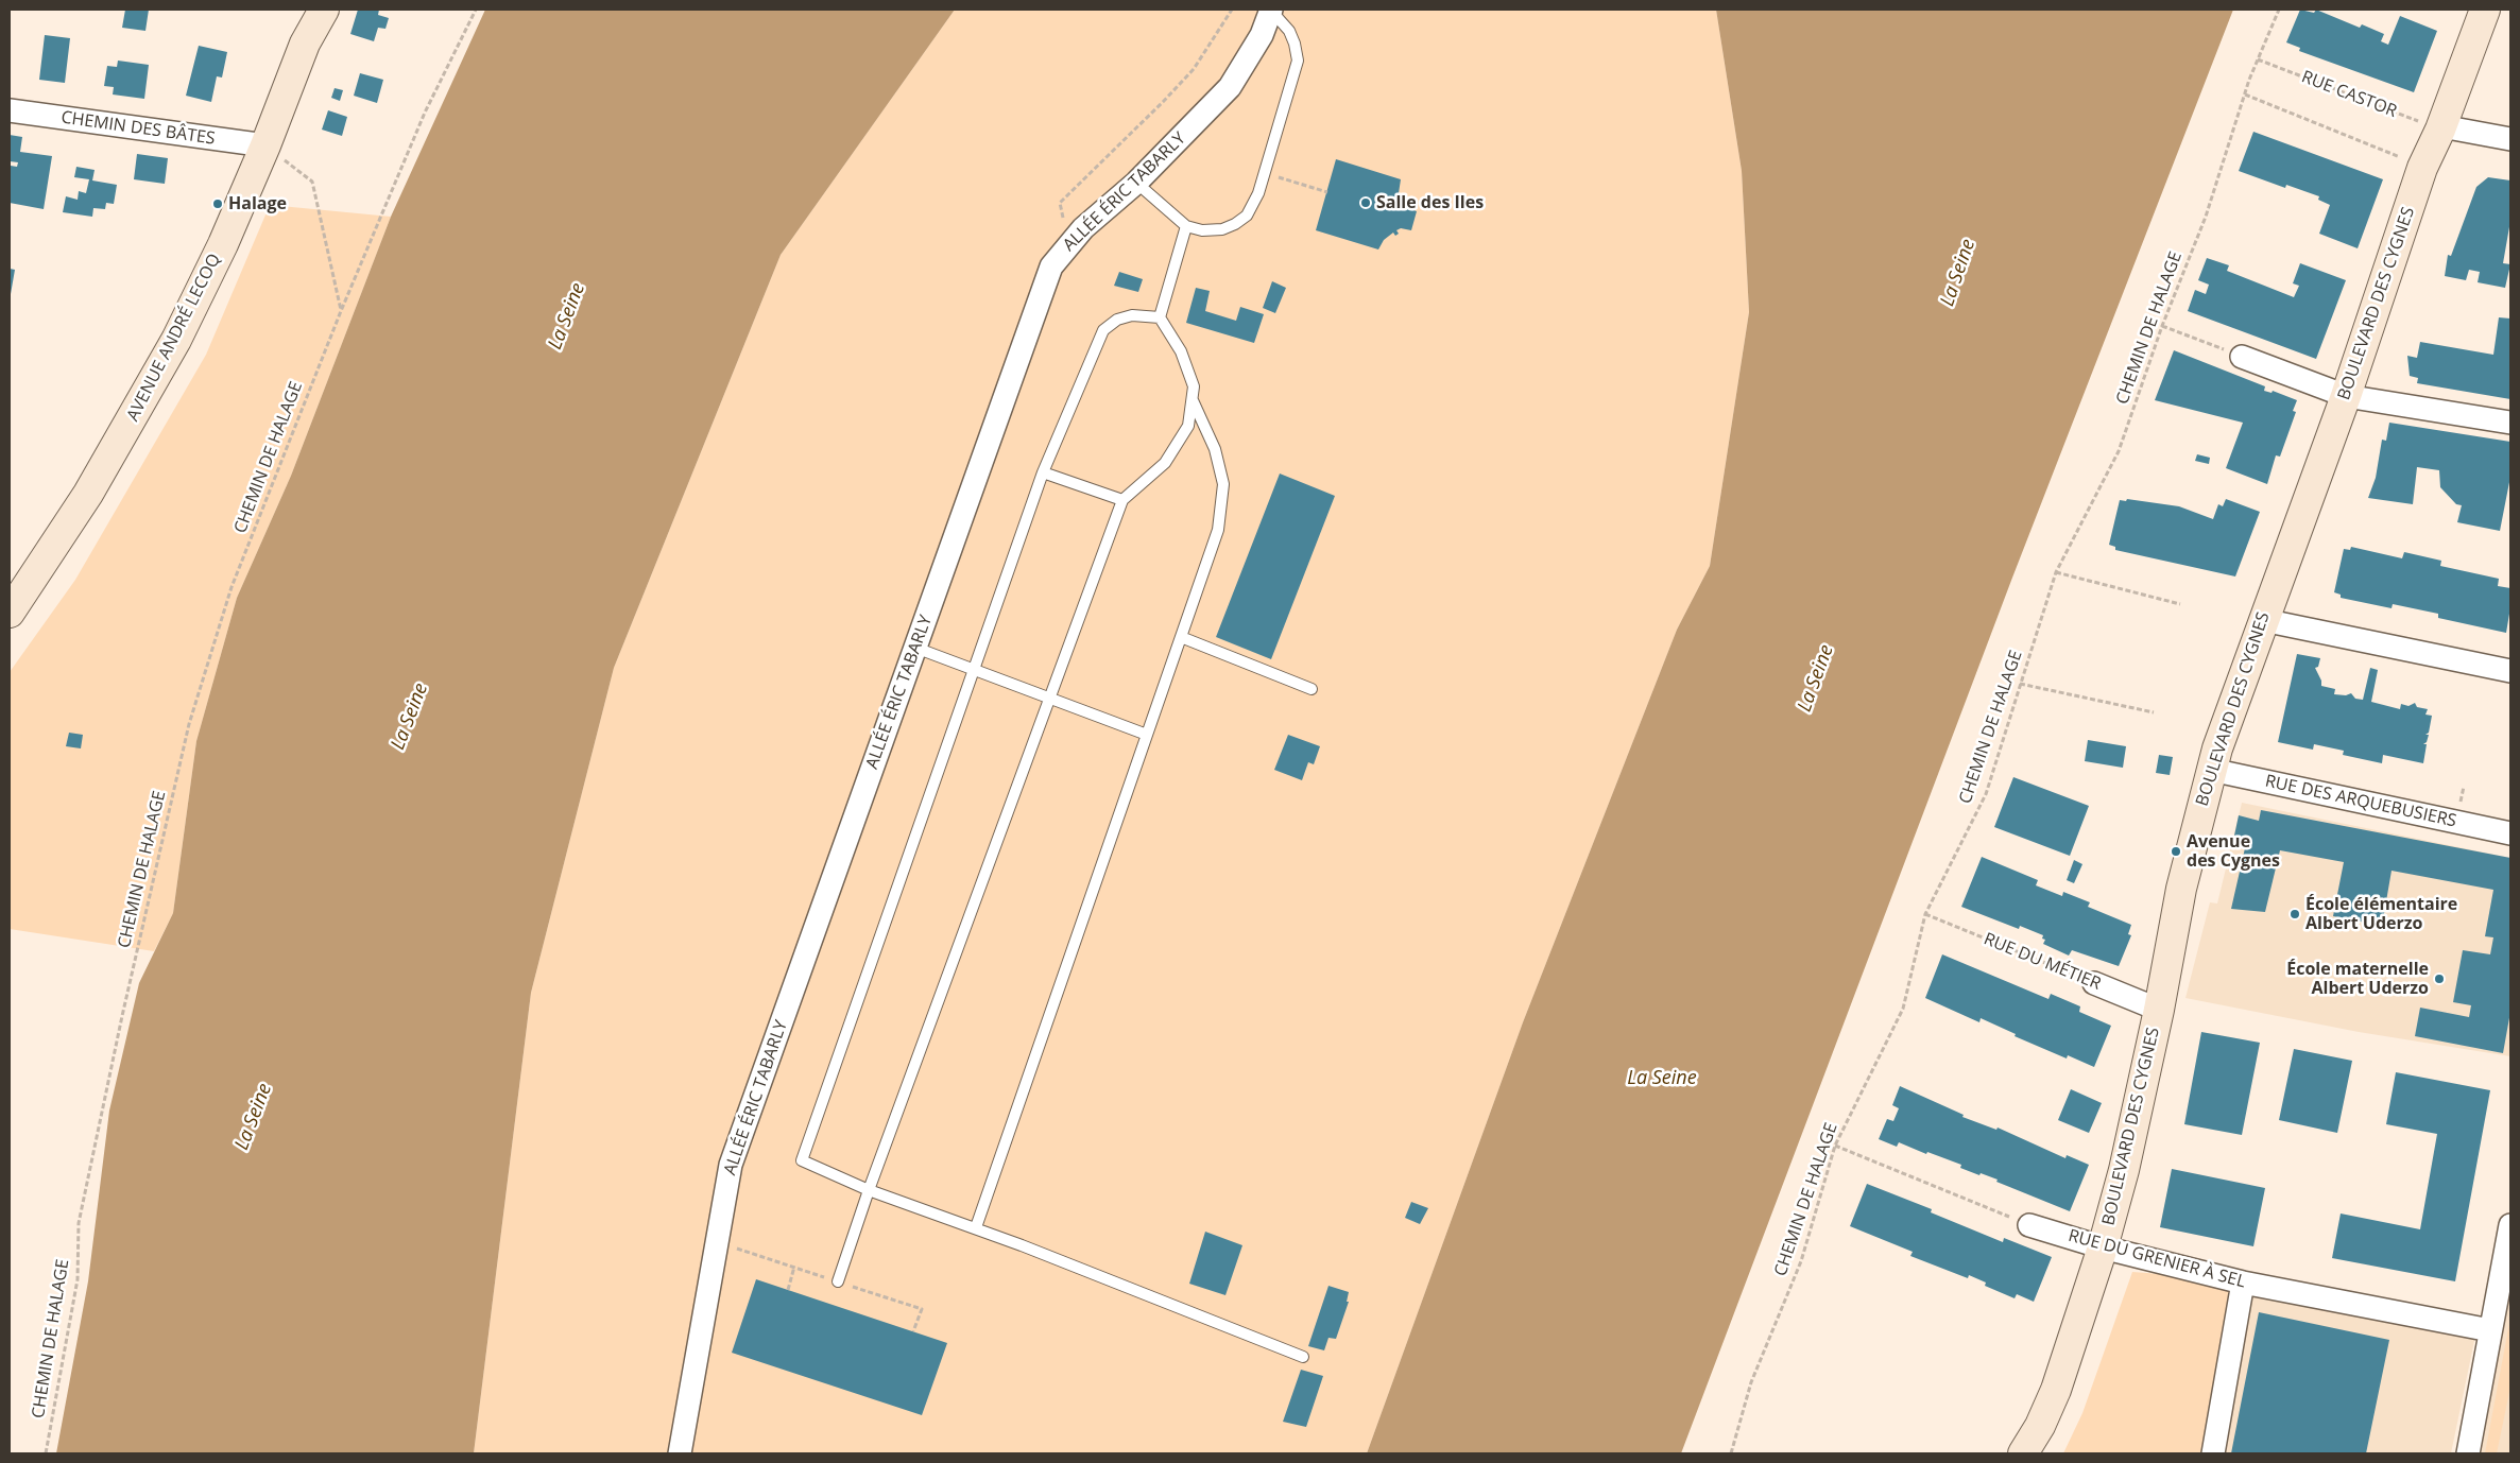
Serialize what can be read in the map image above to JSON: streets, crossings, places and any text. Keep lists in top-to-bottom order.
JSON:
{
  "streets": {
    "main road": ["BOULEVARD DES CYGNES", "AVENUE ANDRÉ LECOQ"],
    "street": [
      "CHEMIN DES BÂTES",
      "ALLÉE ÉRIC TABARLY",
      "RUE DES ARQUEBUSIERS",
      "RUE DU MÉTIER",
      "RUE DU GRENIER À SEL"
    ],
    "path": ["RUE CASTOR", "CHEMIN DE HALAGE"]
  },
  "crossings": [
    ["RUE CASTOR", "BOULEVARD DES CYGNES"],
    ["RUE CASTOR", "CHEMIN DE HALAGE"],
    ["CHEMIN DES BÂTES", "AVENUE ANDRÉ LECOQ"],
    ["BOULEVARD DES CYGNES", "RUE DES ARQUEBUSIERS"],
    ["BOULEVARD DES CYGNES", "RUE DU MÉTIER"],
    ["BOULEVARD DES CYGNES", "RUE DU GRENIER À SEL"],
    ["CHEMIN DE HALAGE", "RUE DU MÉTIER"]
  ],
  "water": ["La Seine"],
  "places": [
    "Salle des Iles",
    "Halage",
    "Avenue des Cygnes",
    "École élémentaire Albert Uderzo",
    "École maternelle Albert Uderzo"
  ]
}
